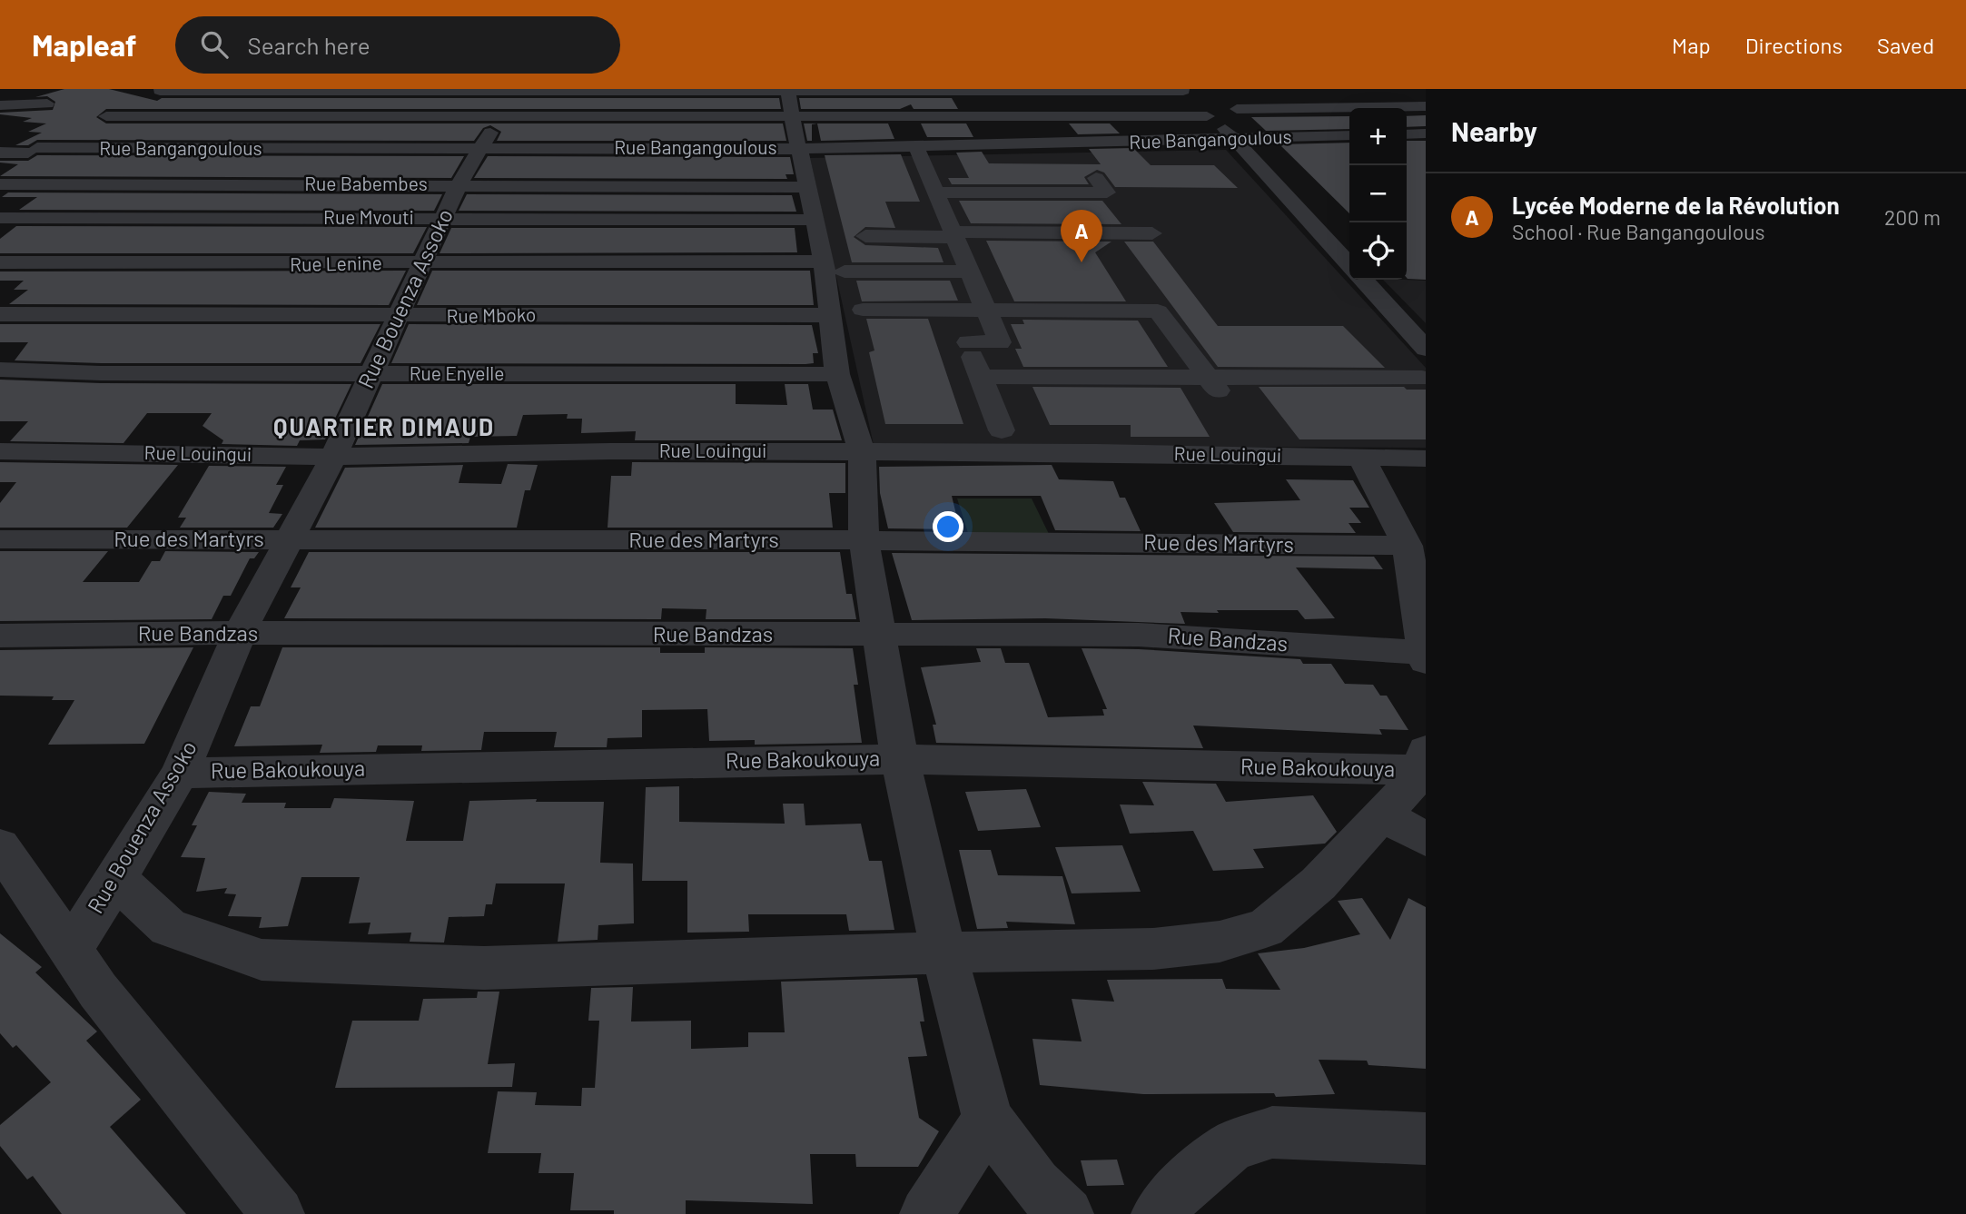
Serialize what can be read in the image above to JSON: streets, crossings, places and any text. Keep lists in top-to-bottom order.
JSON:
{
  "streets": {
    "street": [
      "Rue Bangangoulous",
      "Rue Babembes",
      "Rue Mvouti",
      "Rue Lenine",
      "Rue Bouenza Assoko",
      "Rue Mboko",
      "Rue Enyelle",
      "Rue Louingui",
      "Rue des Martyrs",
      "Rue Bandzas",
      "Rue Bakoukouya"
    ]
  },
  "crossings": [
    ["Rue Bangangoulous", "Rue Bouenza Assoko"],
    ["Rue Babembes", "Rue Mvouti"],
    ["Rue Babembes", "Rue Bouenza Assoko"],
    ["Rue Mvouti", "Rue Bouenza Assoko"],
    ["Rue Lenine", "Rue Bouenza Assoko"],
    ["Rue Bouenza Assoko", "Rue Mboko"],
    ["Rue Bouenza Assoko", "Rue Enyelle"],
    ["Rue Bouenza Assoko", "Rue Louingui"],
    ["Rue Bouenza Assoko", "Rue des Martyrs"],
    ["Rue Bouenza Assoko", "Rue Bandzas"],
    ["Rue Bouenza Assoko", "Rue Bakoukouya"]
  ],
  "districts": ["QUARTIER DIMAUD"],
  "page": {
    "header": "Mapleaf",
    "search": "Search here",
    "nav": ["Map", "Directions", "Saved"],
    "heading": "Nearby",
    "map_buttons": ["+", "−"],
    "list": [
      {
        "mark": "A",
        "name": "Lycée Moderne de la Révolution",
        "note": "School · Rue Bangangoulous",
        "value": "200 m"
      }
    ],
    "pins": "A"
  }
}
